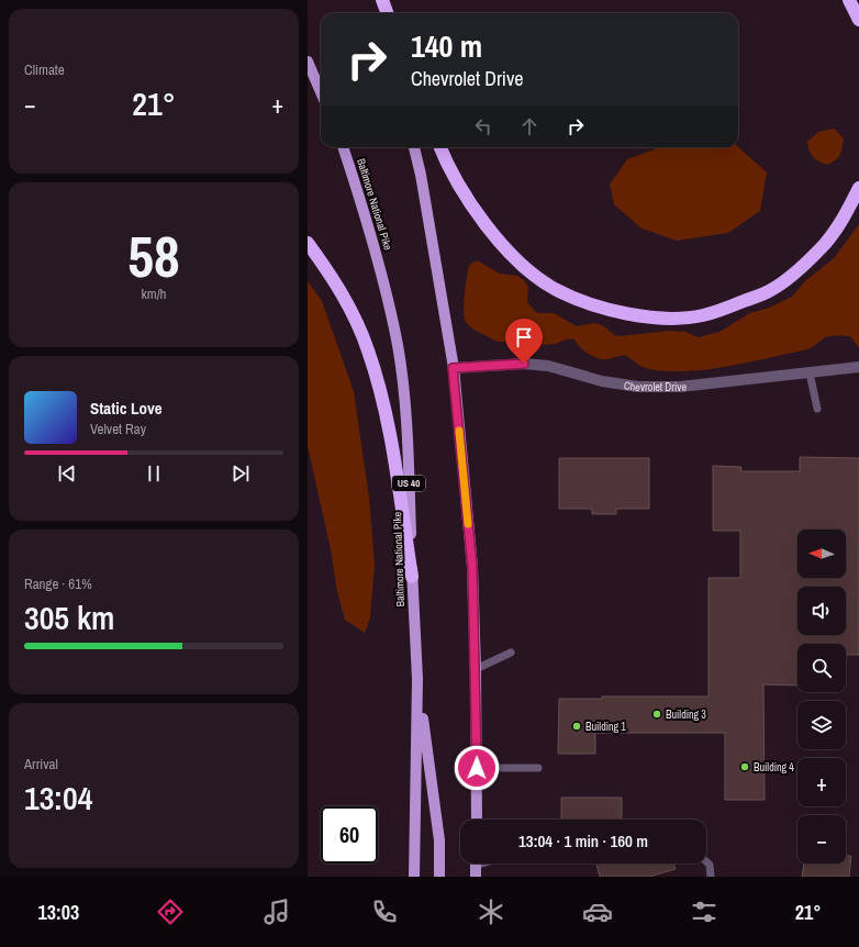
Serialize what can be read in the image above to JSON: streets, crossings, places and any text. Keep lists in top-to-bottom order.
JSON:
{
  "streets": {
    "main road": ["Baltimore National Pike", "US 40"],
    "street": ["Chevrolet Drive"]
  },
  "places": ["Building 3", "Building 1", "Building 4"],
  "north": "left",
  "page": {
    "tile": [
      "Climate",
      ["58", "km/h"],
      ["Range · 61%", "305 km"],
      ["Arrival", "13:04"]
    ],
    "turn": ["140 m", "Chevrolet Drive"],
    "heat": ["−", "21°", "+"],
    "song": ["Static Love", "Velvet Ray"],
    "map_buttons": ["+", "−"],
    "limit": "60",
    "trip": "13:04 · 1 min · 160 m",
    "tabs": ["13:03", "21°"]
  }
}
